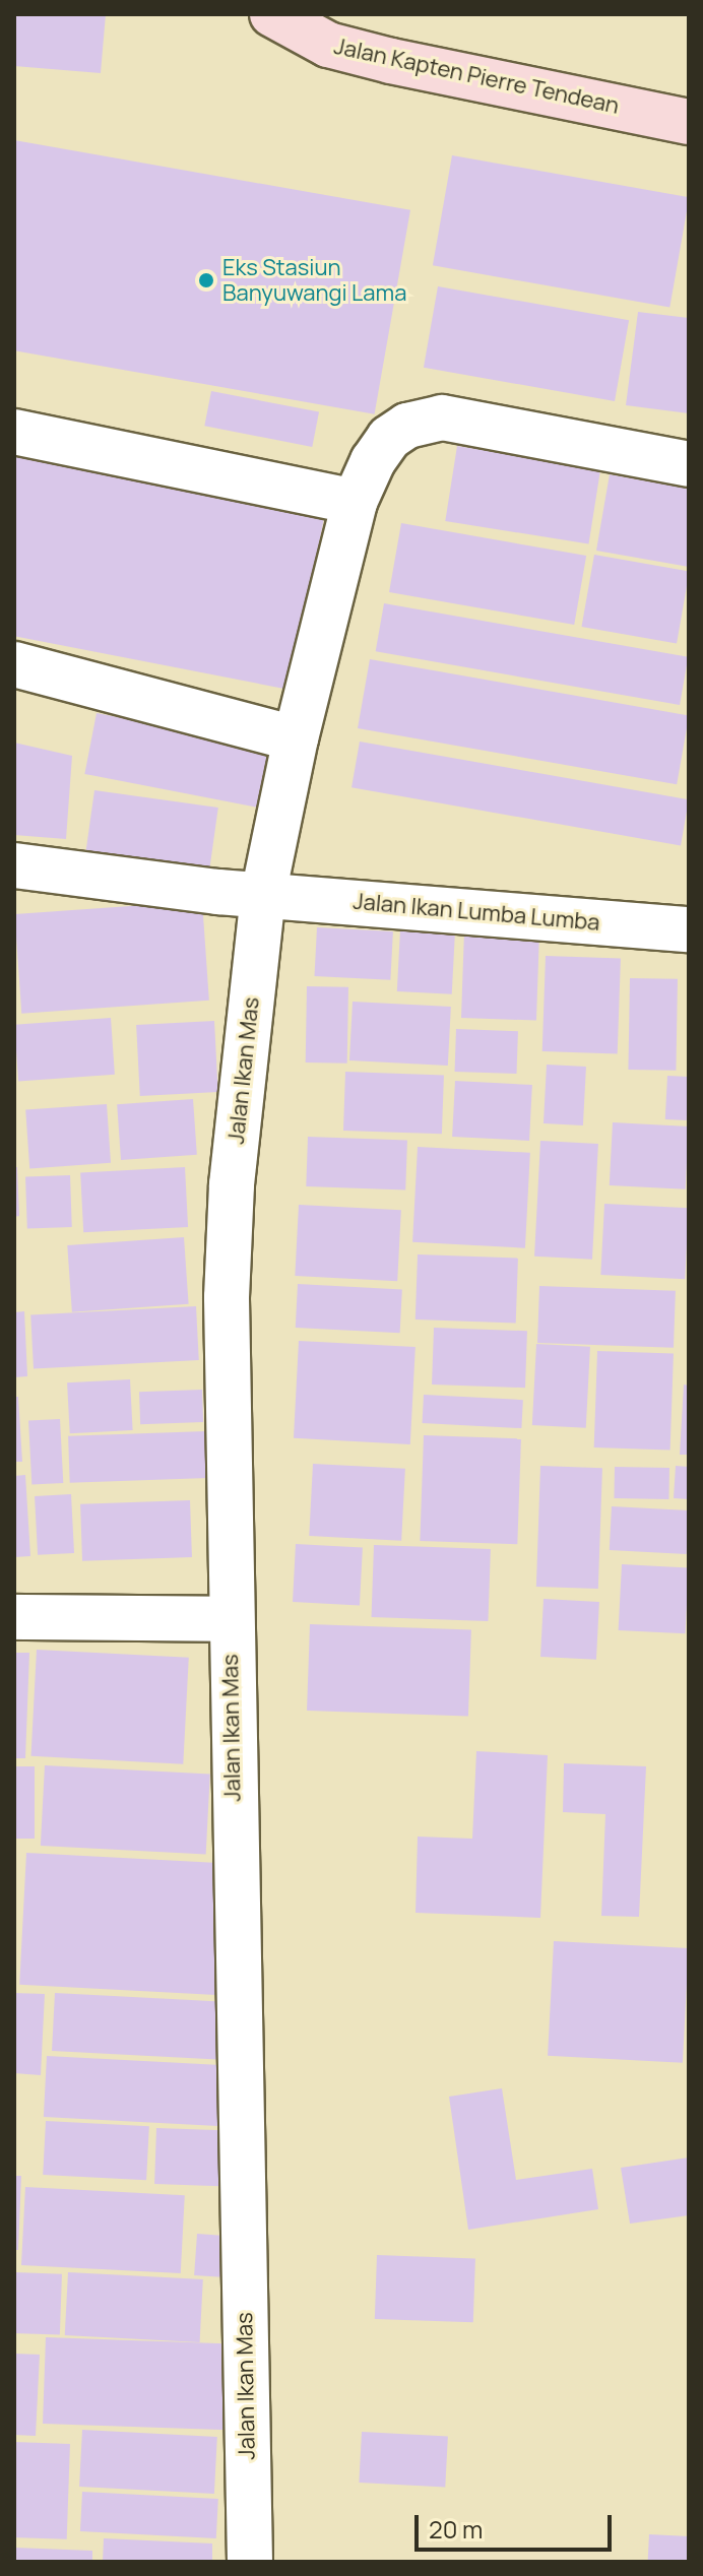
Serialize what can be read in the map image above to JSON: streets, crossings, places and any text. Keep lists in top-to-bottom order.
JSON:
{
  "streets": {
    "main road": ["Jalan Kapten Pierre Tendean"],
    "street": ["Jalan Ikan Lumba Lumba", "Jalan Ikan Mas"]
  },
  "crossings": [
    ["Jalan Ikan Lumba Lumba", "Jalan Ikan Mas"]
  ],
  "places": ["Eks Stasiun Banyuwangi Lama"],
  "scale_bar": "20 m"
}
